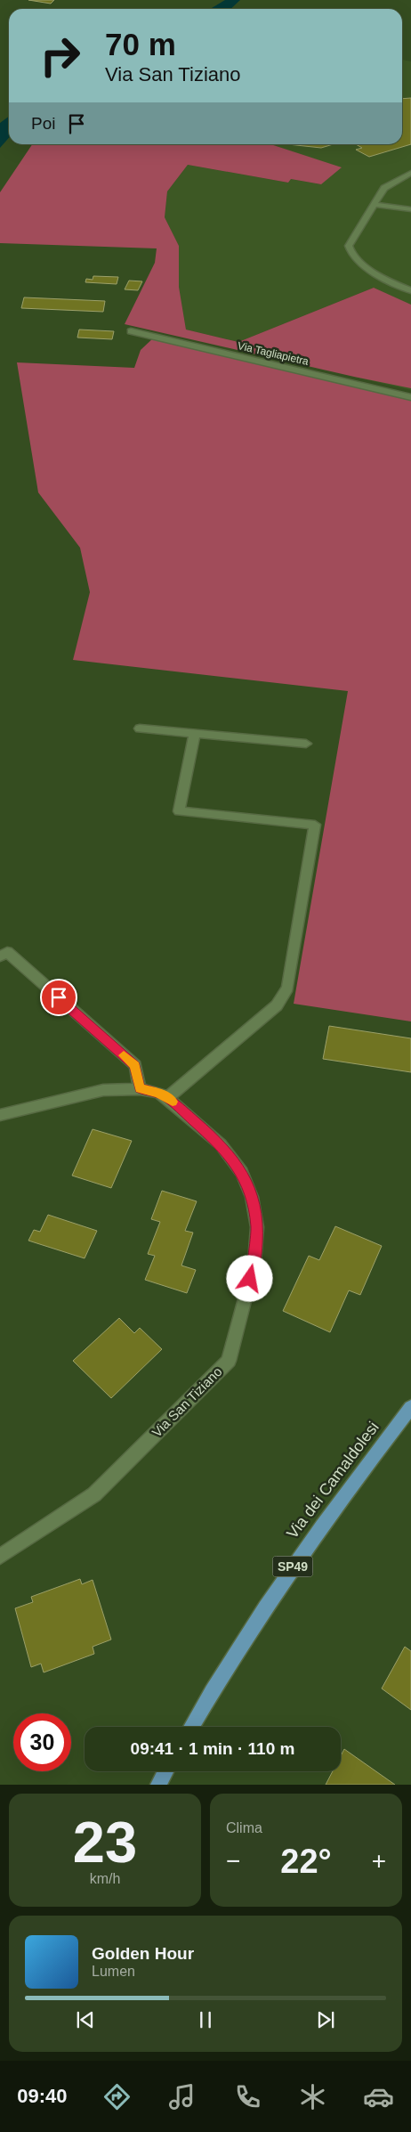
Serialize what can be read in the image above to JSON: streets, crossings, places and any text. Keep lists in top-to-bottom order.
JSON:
{
  "streets": {
    "main road": ["Via dei Camaldolesi", "SP49"],
    "street": ["Via Tagliapietra", "Via San Tiziano"]
  },
  "page": {
    "turn": ["70 m", "Via San Tiziano"],
    "then": "Poi",
    "limit": "30",
    "trip": "09:41 · 1 min · 110 m",
    "tile": [
      ["23", "km/h"],
      "Clima"
    ],
    "heat": ["−", "22°", "+"],
    "song": ["Golden Hour", "Lumen"],
    "tabs": "09:40"
  }
}
